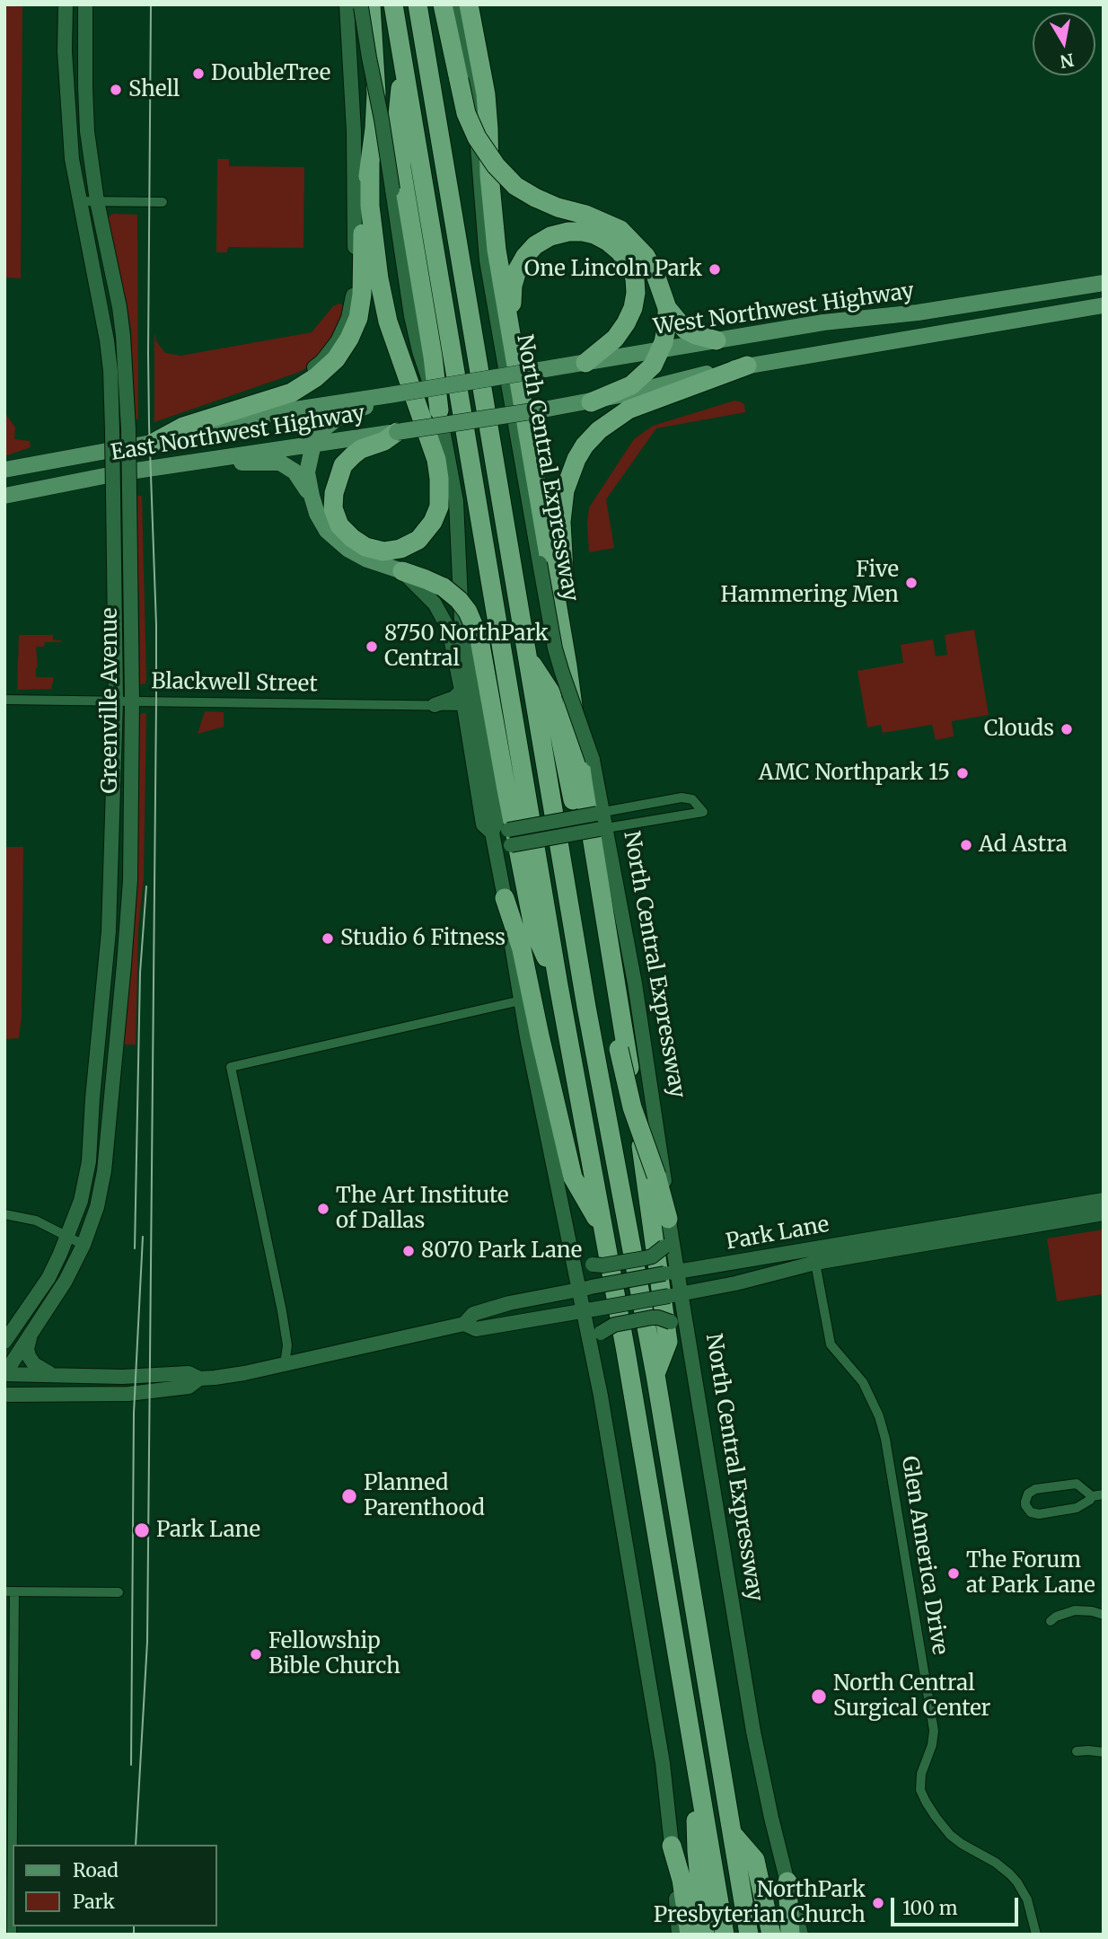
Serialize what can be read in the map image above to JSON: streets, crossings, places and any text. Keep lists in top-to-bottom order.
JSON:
{
  "streets": {
    "main road": [
      "West Northwest Highway",
      "East Northwest Highway",
      "North Central Expressway",
      "Greenville Avenue",
      "Park Lane"
    ],
    "street": ["Blackwell Street", "Glen America Drive"]
  },
  "crossings": [
    ["West Northwest Highway", "East Northwest Highway"],
    ["North Central Expressway", "Park Lane"],
    ["Blackwell Street", "Greenville Avenue"],
    ["Greenville Avenue", "Park Lane"],
    ["Park Lane", "Glen America Drive"]
  ],
  "places": [
    "DoubleTree",
    "Shell",
    "One Lincoln Park",
    "Five Hammering Men",
    "8750 NorthPark Central",
    "Clouds",
    "AMC Northpark 15",
    "Ad Astra",
    "Studio 6 Fitness",
    "The Art Institute of Dallas",
    "8070 Park Lane",
    "Planned Parenthood",
    "Park Lane",
    "The Forum at Park Lane",
    "Fellowship Bible Church",
    "North Central Surgical Center",
    "NorthPark Presbyterian Church"
  ],
  "legend": ["Road", "Park"],
  "scale_bar": "100 m",
  "north": "bottom"
}
